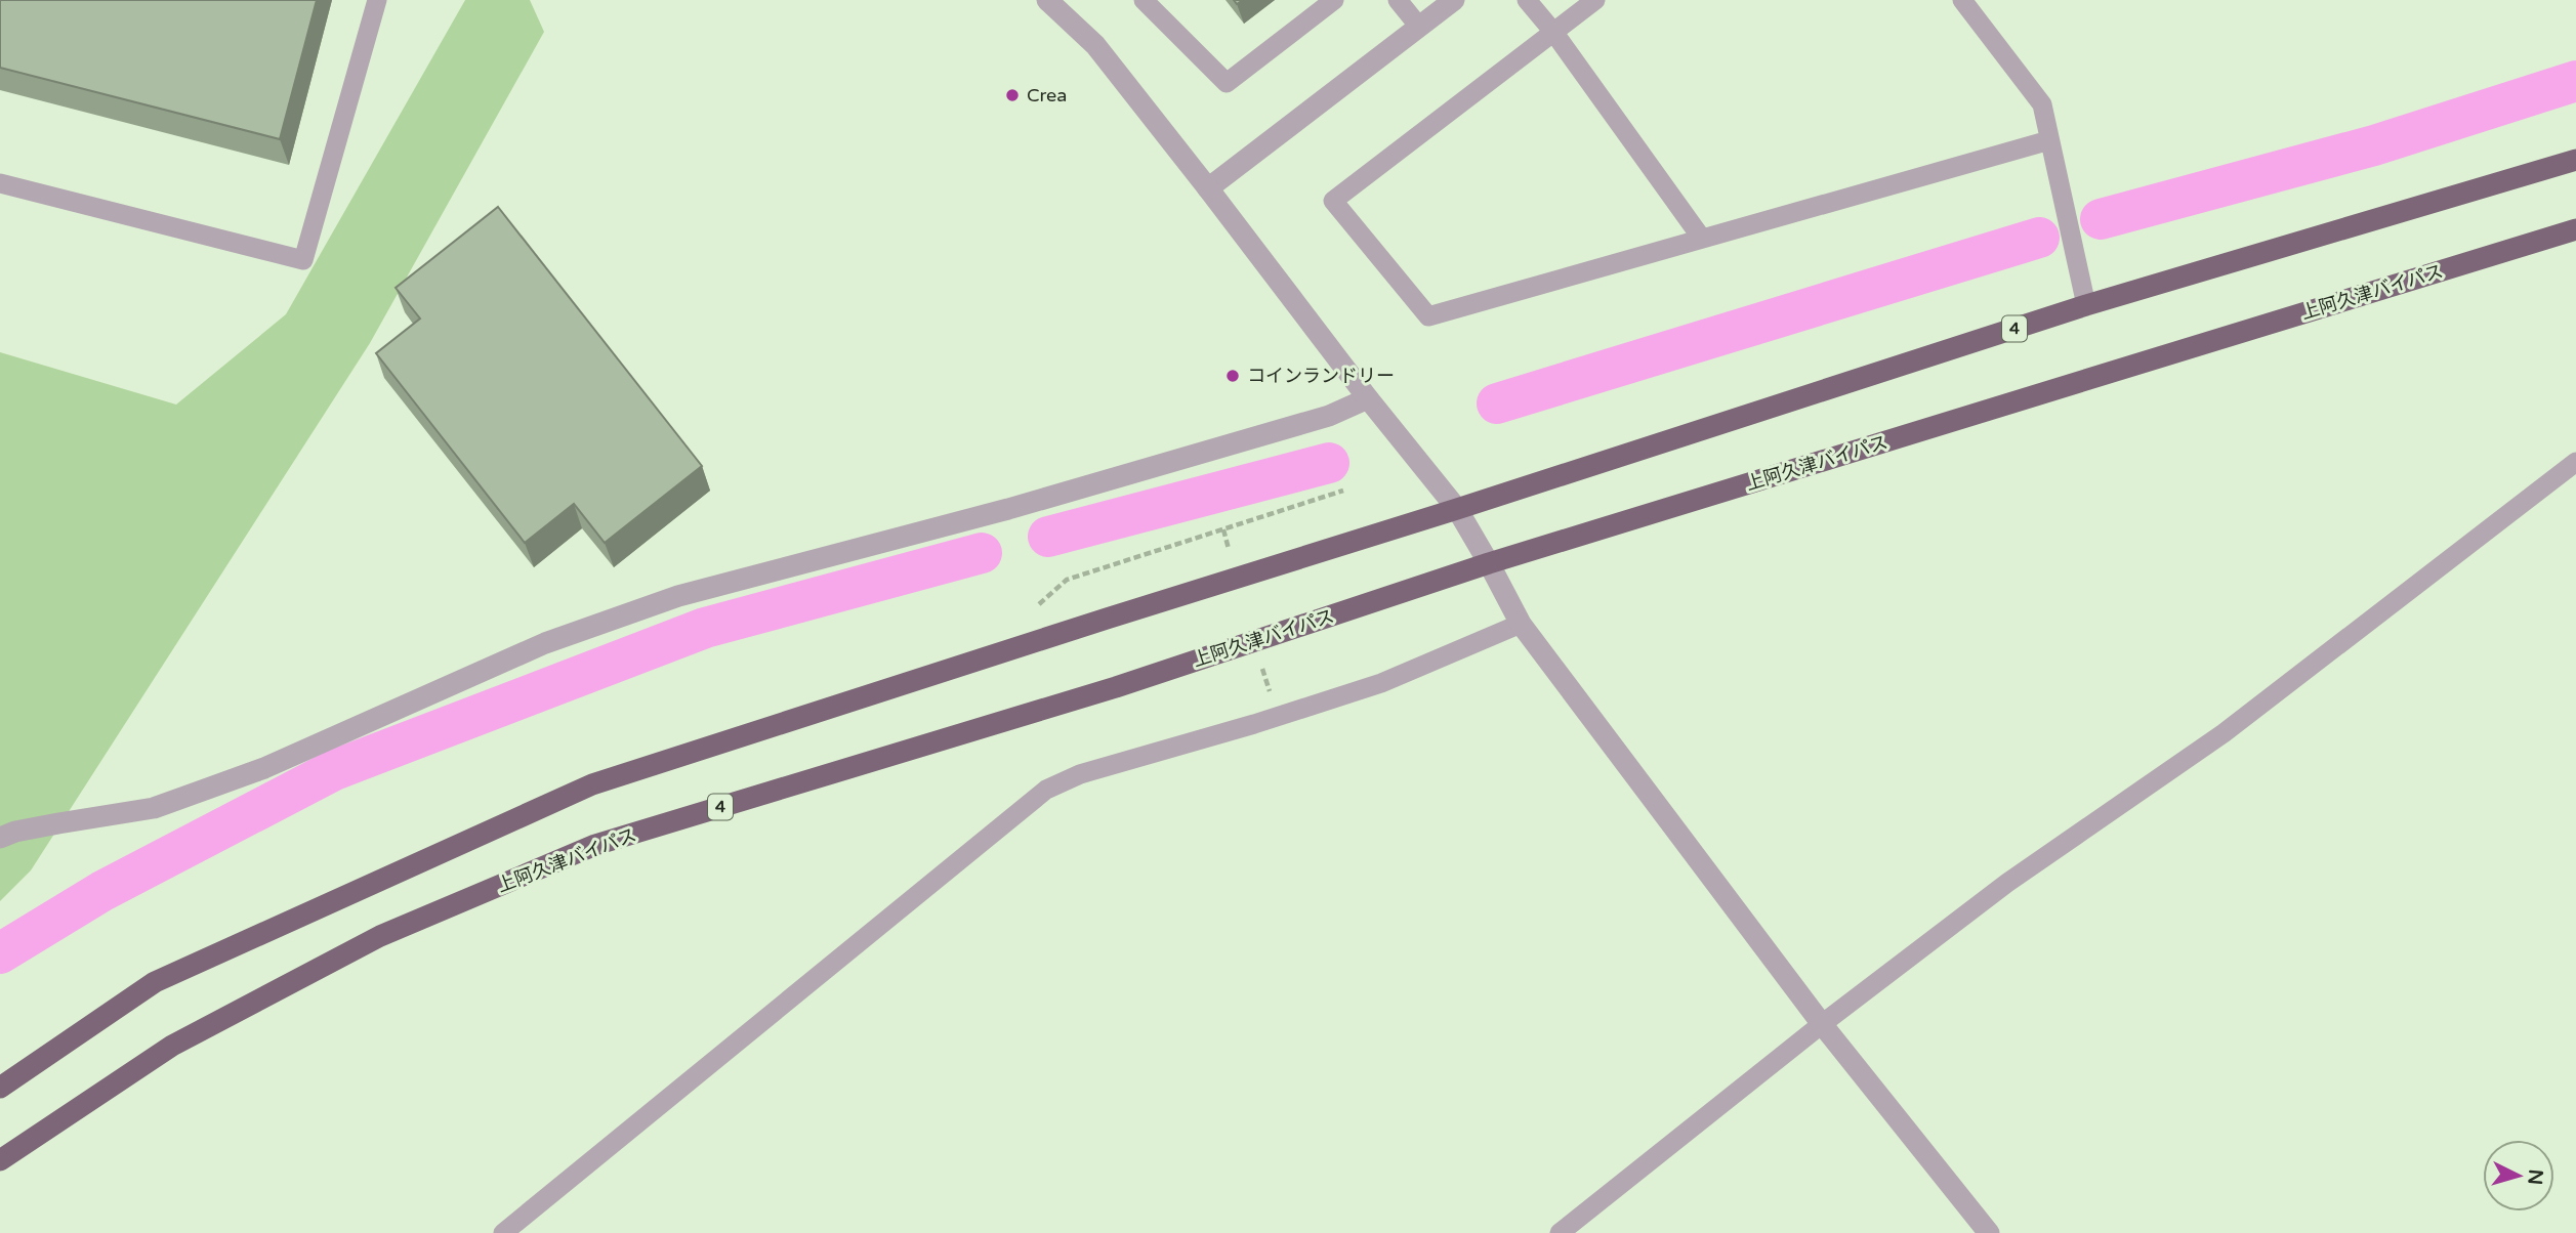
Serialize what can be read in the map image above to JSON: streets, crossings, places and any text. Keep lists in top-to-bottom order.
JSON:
{
  "streets": {
    "highway": ["上阿久津バイパス", "4"]
  },
  "places": ["Crea", "コインランドリー"],
  "north": "right"
}
